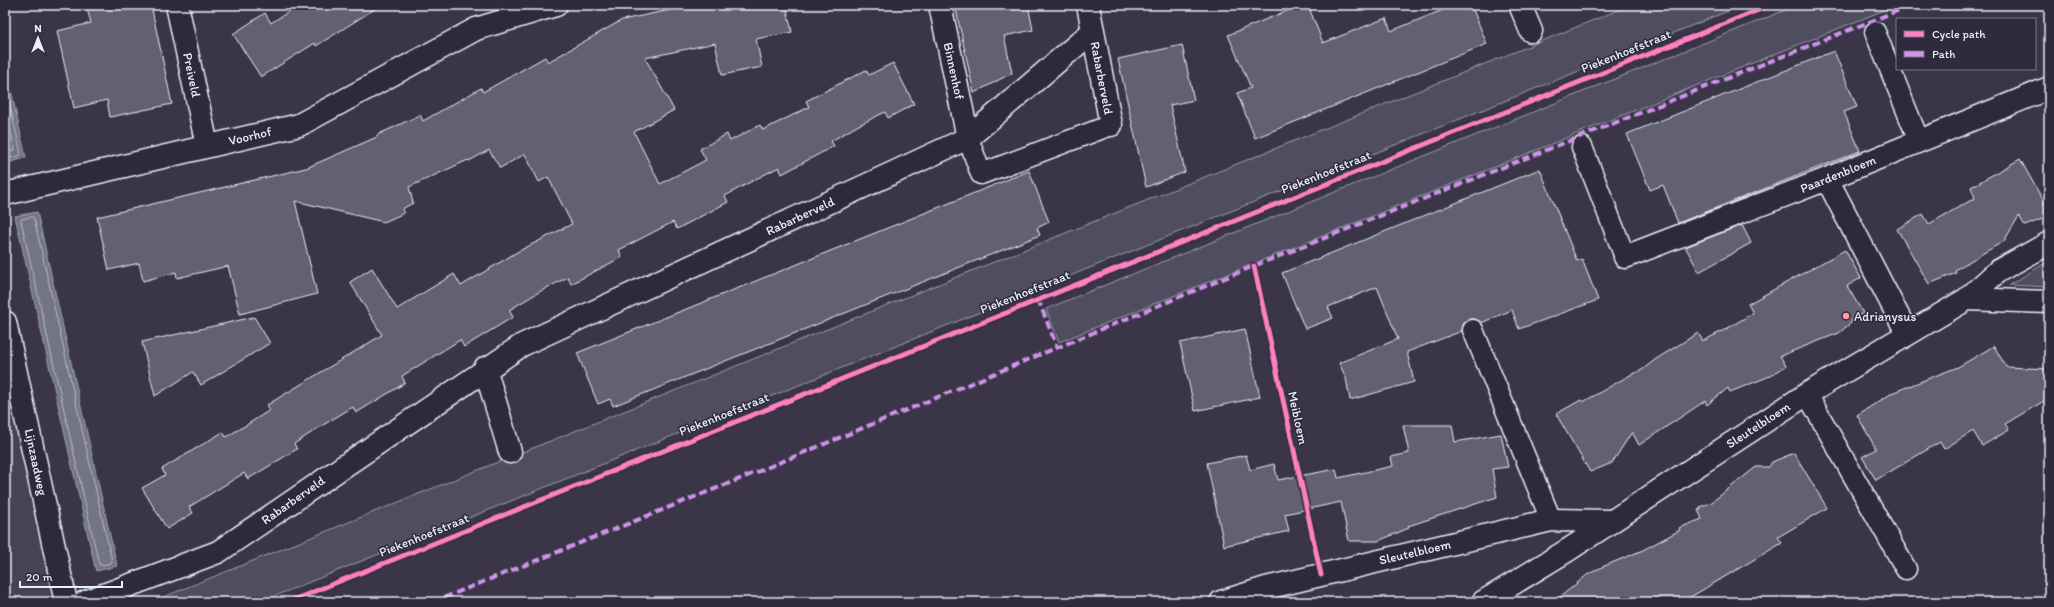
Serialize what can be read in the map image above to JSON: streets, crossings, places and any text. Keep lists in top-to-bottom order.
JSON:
{
  "streets": {
    "street": [
      "Binnenhof",
      "Preiveld",
      "Rabarberveld",
      "Voorhof",
      "Paardenbloem",
      "Sleutelbloem",
      "Lijnzaadweg"
    ],
    "cycle path": ["Piekenhoefstraat", "Meibloem"]
  },
  "crossings": [
    ["Binnenhof", "Rabarberveld"],
    ["Preiveld", "Voorhof"]
  ],
  "places": ["Adrianysus"],
  "legend": ["Cycle path", "Path"],
  "scale_bar": "20 m",
  "north": "top"
}
